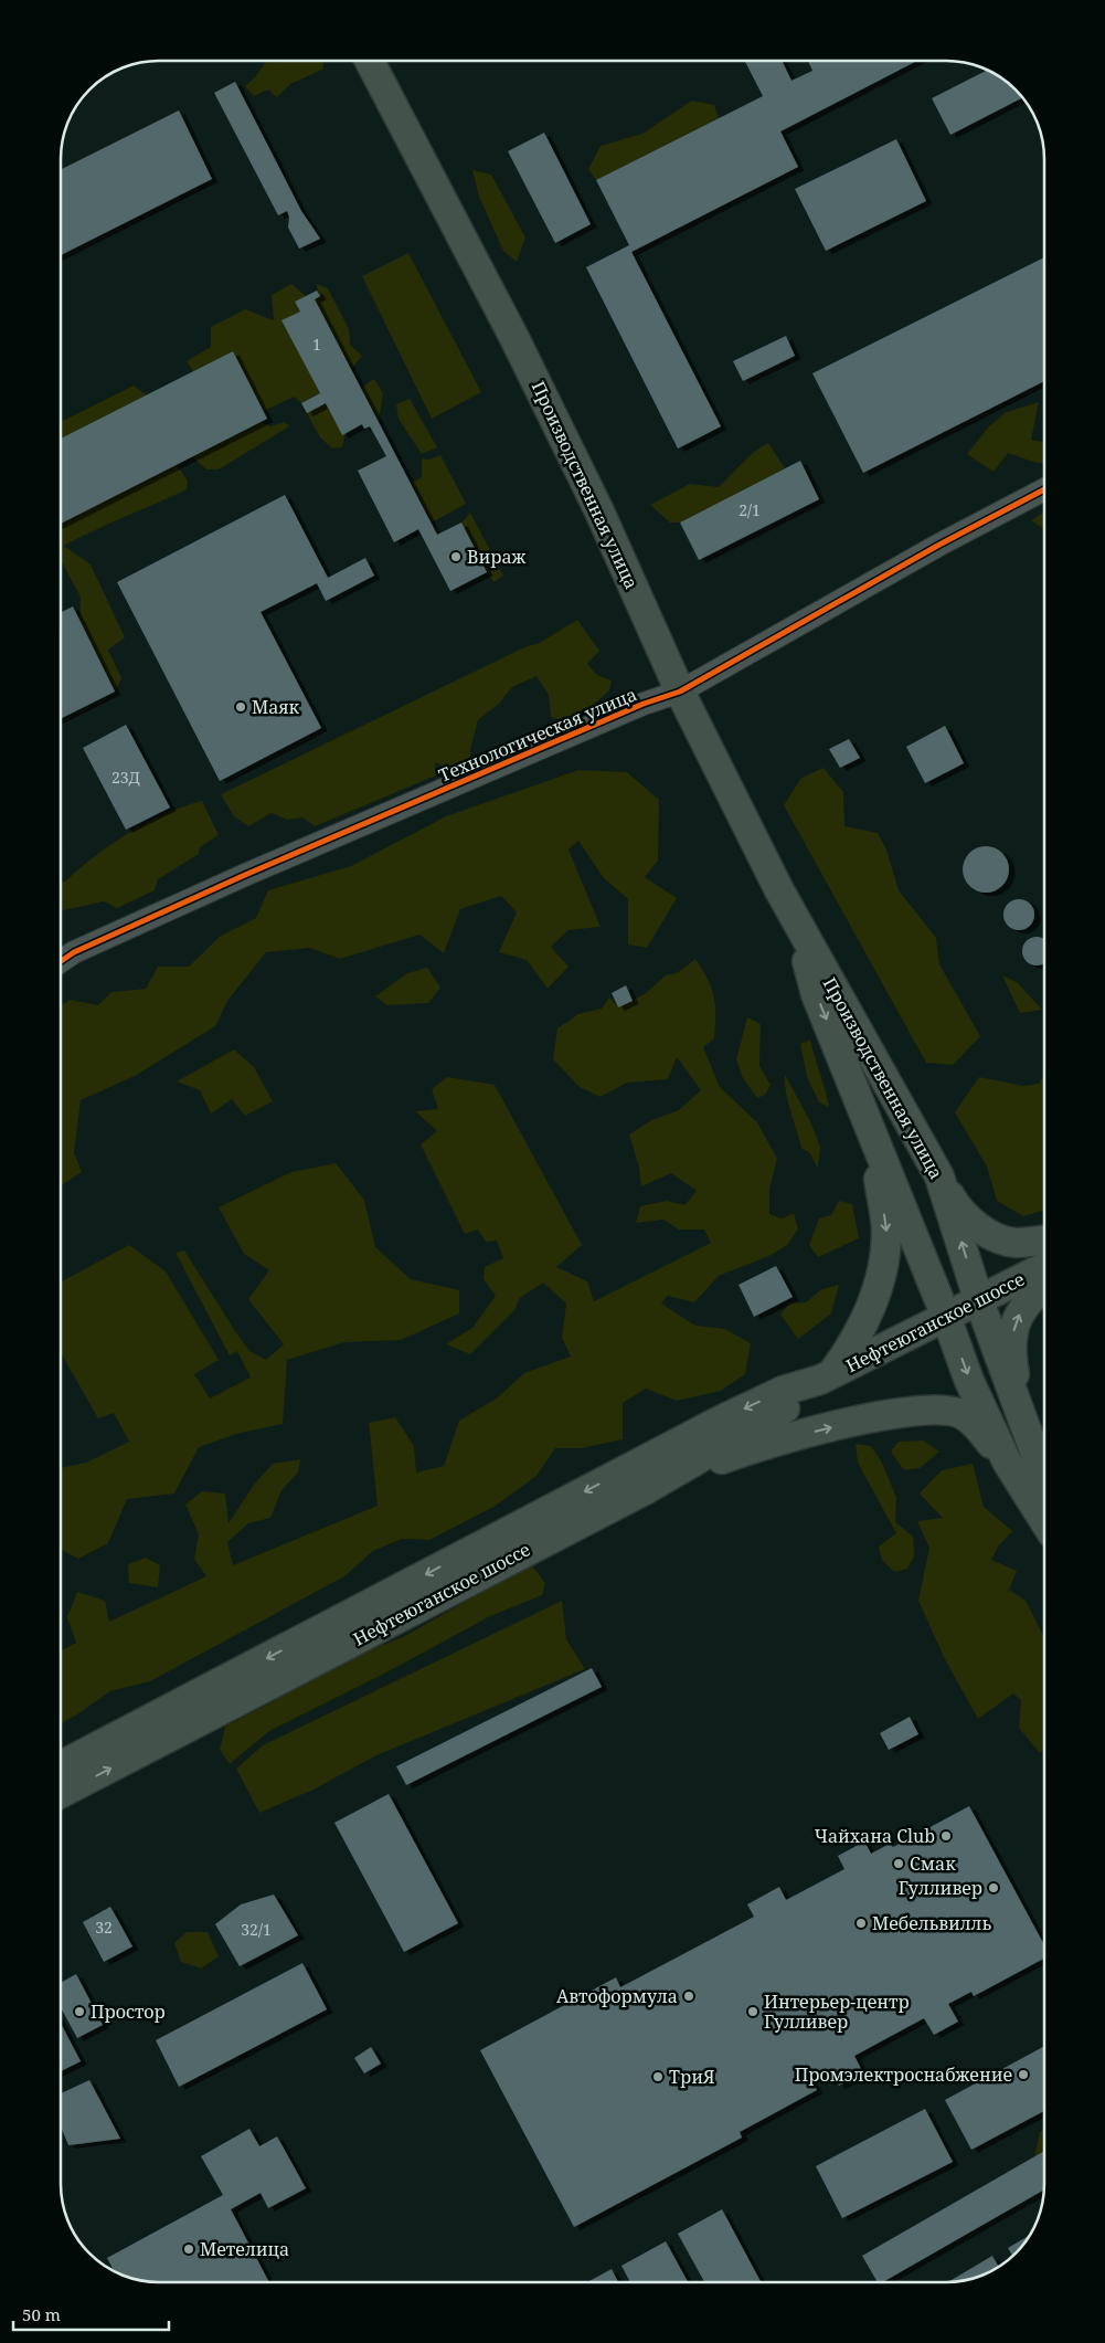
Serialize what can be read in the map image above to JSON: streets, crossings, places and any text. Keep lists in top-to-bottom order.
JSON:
{
  "streets": {
    "main road": ["Производственная улица", "Нефтеюганское шоссе"],
    "street": ["Технологическая улица"]
  },
  "crossings": [
    ["Производственная улица", "Технологическая улица"],
    ["Производственная улица", "Нефтеюганское шоссе"]
  ],
  "places": [
    "Вираж",
    "Маяк",
    "Чайхана Club",
    "Смак",
    "Гулливер",
    "Мебельвилль",
    "Автоформула",
    "Простор",
    "Интерьер-центр Гулливер",
    "Промэлектроснабжение",
    "ТриЯ",
    "Метелица"
  ],
  "house_numbers": [
    "1",
    "2/1",
    "23Д",
    "32",
    "32/1"
  ],
  "scale_bar": "50 m"
}
